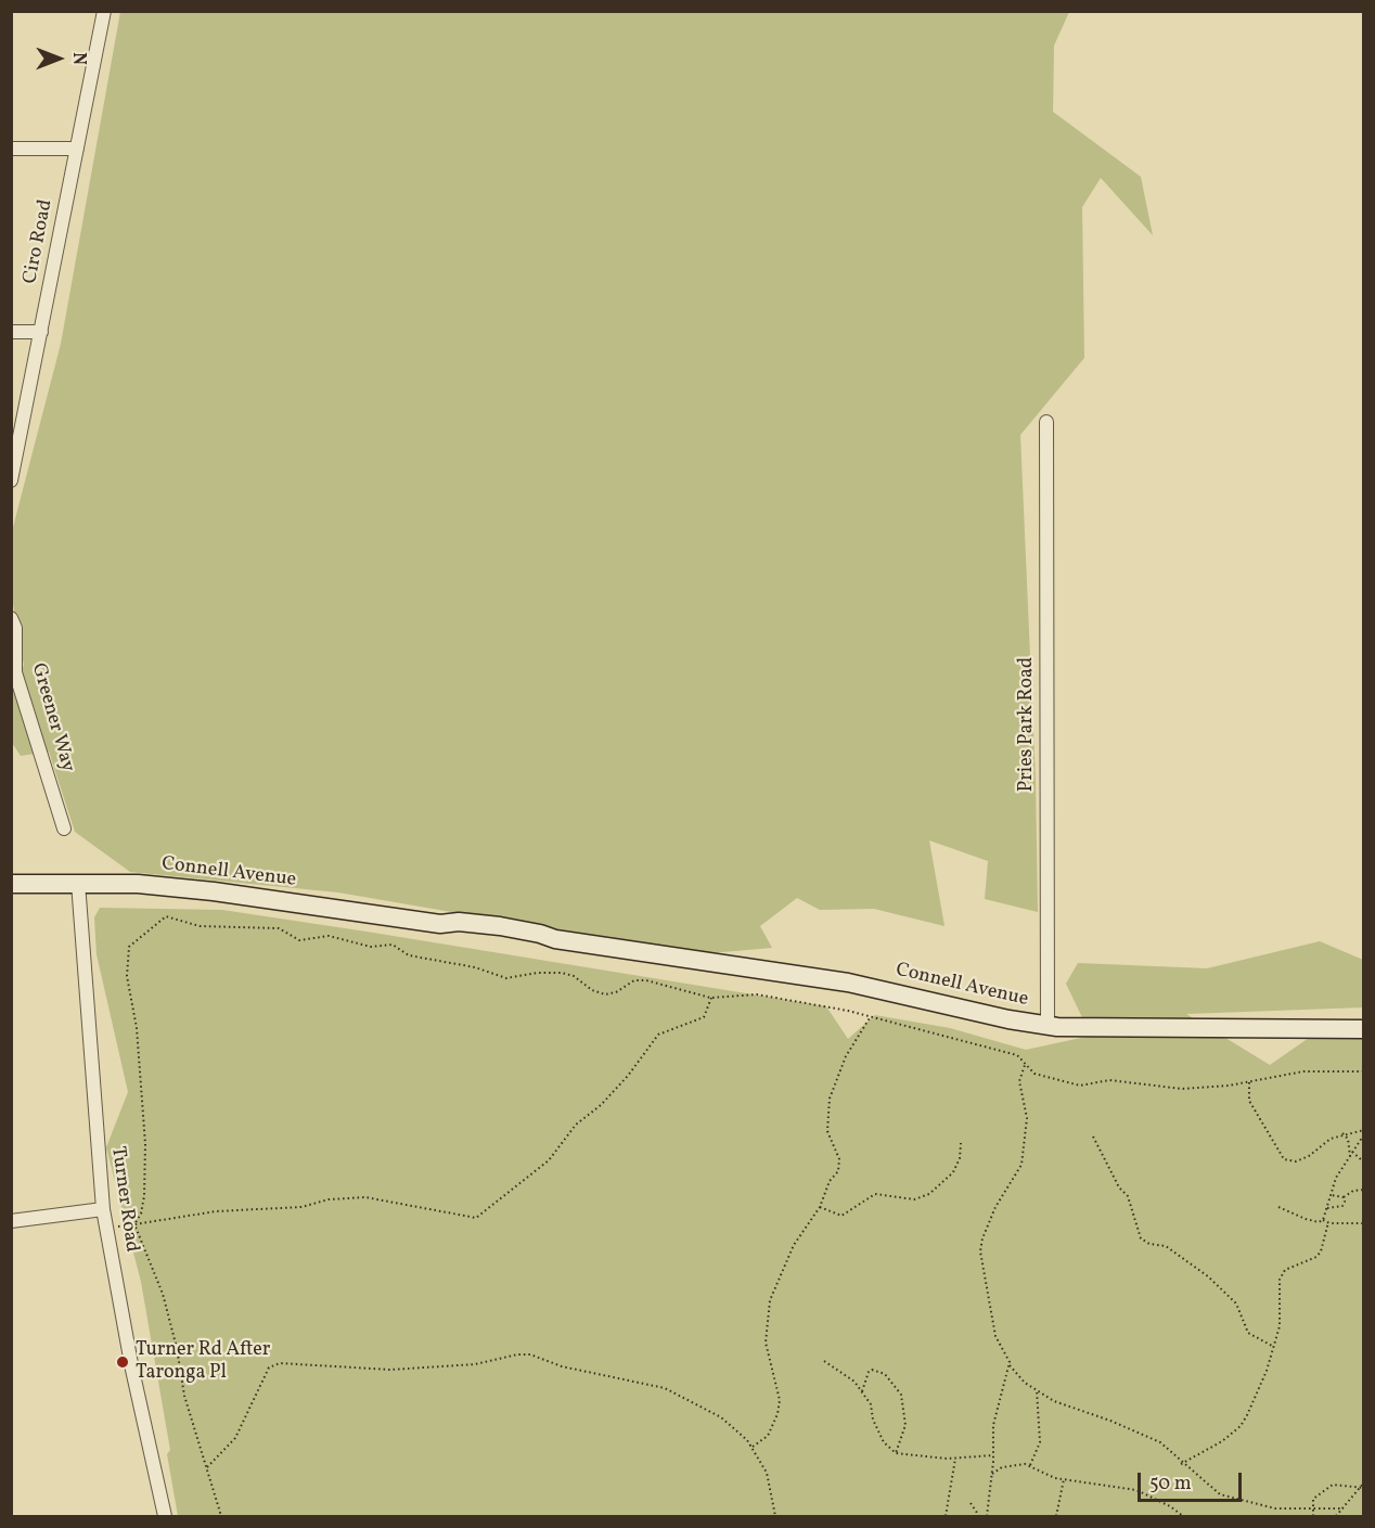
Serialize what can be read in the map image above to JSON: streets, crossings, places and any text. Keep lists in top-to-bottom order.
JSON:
{
  "streets": {
    "street": [
      "Ciro Road",
      "Greener Way",
      "Pries Park Road",
      "Connell Avenue",
      "Turner Road"
    ]
  },
  "crossings": [
    ["Pries Park Road", "Connell Avenue"],
    ["Connell Avenue", "Turner Road"]
  ],
  "places": ["Turner Rd After Taronga Pl"],
  "scale_bar": "50 m",
  "north": "right"
}
